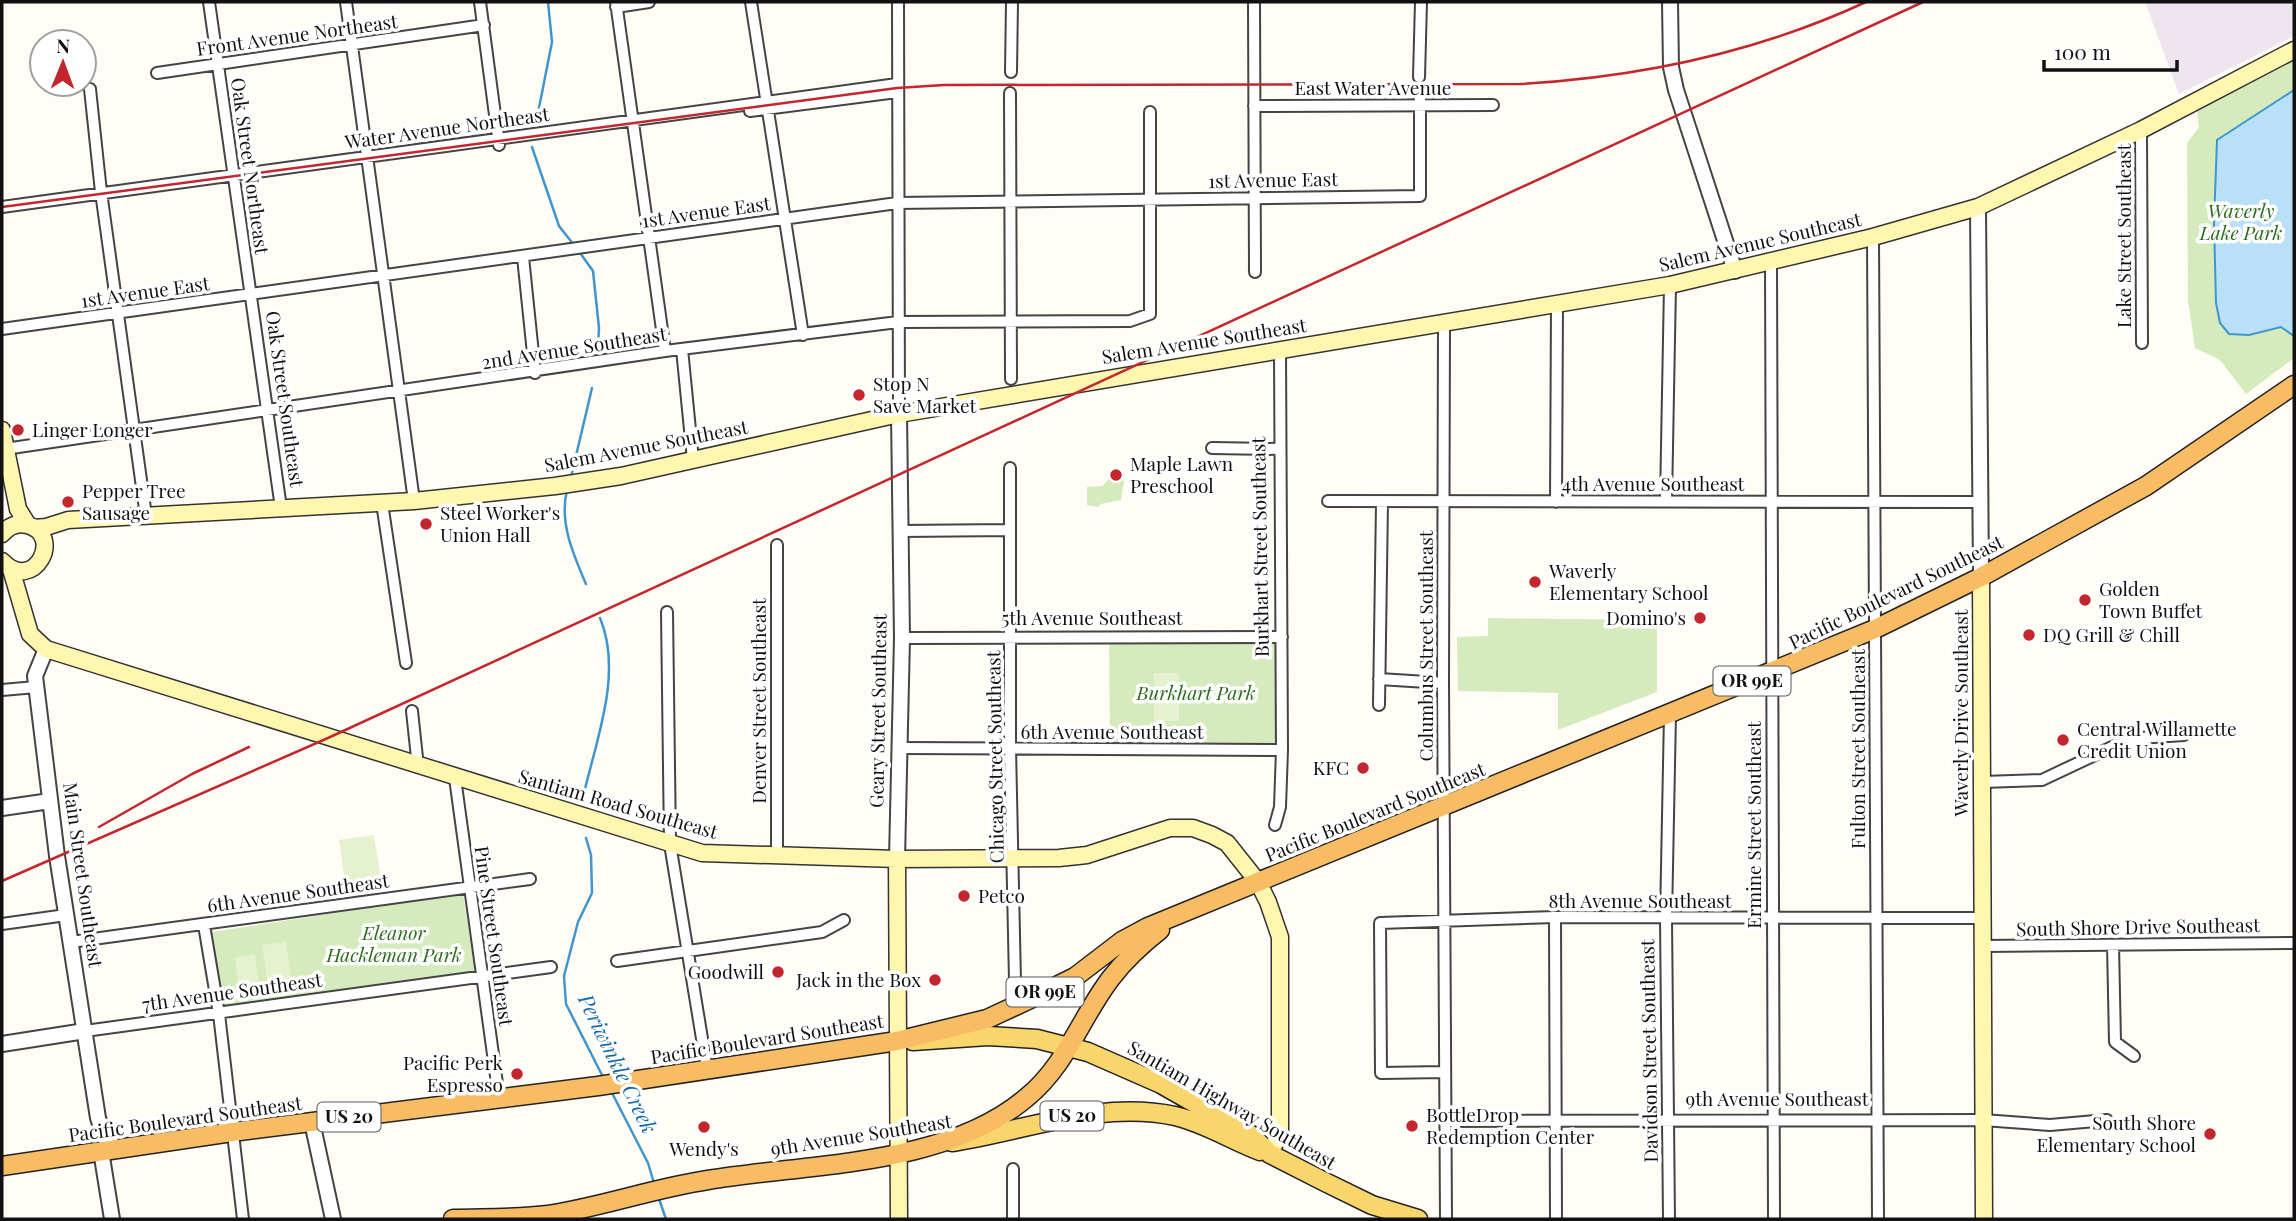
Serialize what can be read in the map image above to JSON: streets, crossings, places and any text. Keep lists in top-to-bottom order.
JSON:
{
  "streets": {
    "highway": [
      "Pacific Boulevard Southeast",
      "OR 99E",
      "9th Avenue Southeast",
      "US 20"
    ],
    "main road": [
      "Salem Avenue Southeast",
      "Geary Street Southeast",
      "Waverly Drive Southeast",
      "Santiam Road Southeast",
      "Santiam Highway Southeast"
    ],
    "street": [
      "Front Avenue Northeast",
      "East Water Avenue",
      "Water Avenue Northeast",
      "Oak Street Northeast",
      "1st Avenue East",
      "Lake Street Southeast",
      "2nd Avenue Southeast",
      "Oak Street Southeast",
      "4th Avenue Southeast",
      "Burkhart Street Southeast",
      "5th Avenue Southeast",
      "Columbus Street Southeast",
      "Denver Street Southeast",
      "6th Avenue Southeast",
      "Fulton Street Southeast",
      "Chicago Street Southeast",
      "Ermine Street Southeast",
      "Main Street Southeast",
      "8th Avenue Southeast",
      "South Shore Drive Southeast",
      "Pine Street Southeast",
      "7th Avenue Southeast",
      "Davidson Street Southeast"
    ]
  },
  "crossings": [
    ["Front Avenue Northeast", "Oak Street Northeast"],
    ["East Water Avenue", "1st Avenue East"],
    ["Water Avenue Northeast", "Oak Street Northeast"],
    ["Water Avenue Northeast", "Geary Street Southeast"],
    ["Oak Street Northeast", "1st Avenue East"],
    ["Oak Street Northeast", "Oak Street Southeast"],
    ["1st Avenue East", "2nd Avenue Southeast"],
    ["1st Avenue East", "Oak Street Southeast"],
    ["1st Avenue East", "Geary Street Southeast"],
    ["Lake Street Southeast", "Salem Avenue Southeast"],
    ["Salem Avenue Southeast", "Oak Street Southeast"],
    ["Salem Avenue Southeast", "Burkhart Street Southeast"],
    ["Salem Avenue Southeast", "Columbus Street Southeast"],
    ["Salem Avenue Southeast", "Geary Street Southeast"],
    ["Salem Avenue Southeast", "Waverly Drive Southeast"],
    ["Salem Avenue Southeast", "Fulton Street Southeast"],
    ["Salem Avenue Southeast", "Ermine Street Southeast"],
    ["2nd Avenue Southeast", "Oak Street Southeast"],
    ["2nd Avenue Southeast", "Geary Street Southeast"],
    ["4th Avenue Southeast", "Columbus Street Southeast"],
    ["4th Avenue Southeast", "Waverly Drive Southeast"],
    ["4th Avenue Southeast", "Fulton Street Southeast"],
    ["4th Avenue Southeast", "Ermine Street Southeast"],
    ["Burkhart Street Southeast", "5th Avenue Southeast"],
    ["Burkhart Street Southeast", "6th Avenue Southeast"],
    ["Pacific Boulevard Southeast", "Columbus Street Southeast"],
    ["Pacific Boulevard Southeast", "Geary Street Southeast"],
    ["Pacific Boulevard Southeast", "Waverly Drive Southeast"],
    ["Pacific Boulevard Southeast", "Fulton Street Southeast"],
    ["Pacific Boulevard Southeast", "Chicago Street Southeast"],
    ["Pacific Boulevard Southeast", "Santiam Road Southeast"],
    ["Pacific Boulevard Southeast", "Ermine Street Southeast"],
    ["Pacific Boulevard Southeast", "Main Street Southeast"],
    ["Pacific Boulevard Southeast", "Pine Street Southeast"],
    ["Pacific Boulevard Southeast", "Davidson Street Southeast"],
    ["Pacific Boulevard Southeast", "9th Avenue Southeast"],
    ["Pacific Boulevard Southeast", "Santiam Highway Southeast"],
    ["5th Avenue Southeast", "Geary Street Southeast"],
    ["5th Avenue Southeast", "Chicago Street Southeast"],
    ["Columbus Street Southeast", "8th Avenue Southeast"],
    ["Columbus Street Southeast", "9th Avenue Southeast"],
    ["Denver Street Southeast", "Santiam Road Southeast"],
    ["Geary Street Southeast", "6th Avenue Southeast"],
    ["Geary Street Southeast", "Santiam Road Southeast"],
    ["Geary Street Southeast", "9th Avenue Southeast"],
    ["Geary Street Southeast", "Santiam Highway Southeast"],
    ["Waverly Drive Southeast", "8th Avenue Southeast"],
    ["Waverly Drive Southeast", "South Shore Drive Southeast"],
    ["Waverly Drive Southeast", "9th Avenue Southeast"],
    ["6th Avenue Southeast", "Chicago Street Southeast"],
    ["6th Avenue Southeast", "Main Street Southeast"],
    ["6th Avenue Southeast", "Pine Street Southeast"],
    ["Fulton Street Southeast", "8th Avenue Southeast"],
    ["Fulton Street Southeast", "9th Avenue Southeast"],
    ["Chicago Street Southeast", "Santiam Road Southeast"],
    ["Santiam Road Southeast", "Main Street Southeast"],
    ["Santiam Road Southeast", "Pine Street Southeast"],
    ["Ermine Street Southeast", "8th Avenue Southeast"],
    ["Ermine Street Southeast", "9th Avenue Southeast"],
    ["Main Street Southeast", "7th Avenue Southeast"],
    ["8th Avenue Southeast", "Davidson Street Southeast"],
    ["Pine Street Southeast", "7th Avenue Southeast"],
    ["Davidson Street Southeast", "9th Avenue Southeast"],
    ["9th Avenue Southeast", "Santiam Highway Southeast"]
  ],
  "water": ["Periwinkle Creek"],
  "parks": ["Waverly Lake Park", "Burkhart Park", "Eleanor Hackleman Park"],
  "places": [
    "Stop N Save Market",
    "Linger Longer",
    "Maple Lawn Preschool",
    "Pepper Tree Sausage",
    "Steel Worker's Union Hall",
    "Waverly Elementary School",
    "Golden Town Buffet",
    "Domino's",
    "DQ Grill & Chill",
    "Central Willamette Credit Union",
    "KFC",
    "Petco",
    "Goodwill",
    "Jack in the Box",
    "Pacific Perk Espresso",
    "BottleDrop Redemption Center",
    "Wendy's",
    "South Shore Elementary School"
  ],
  "scale_bar": "100 m",
  "north": "top"
}
